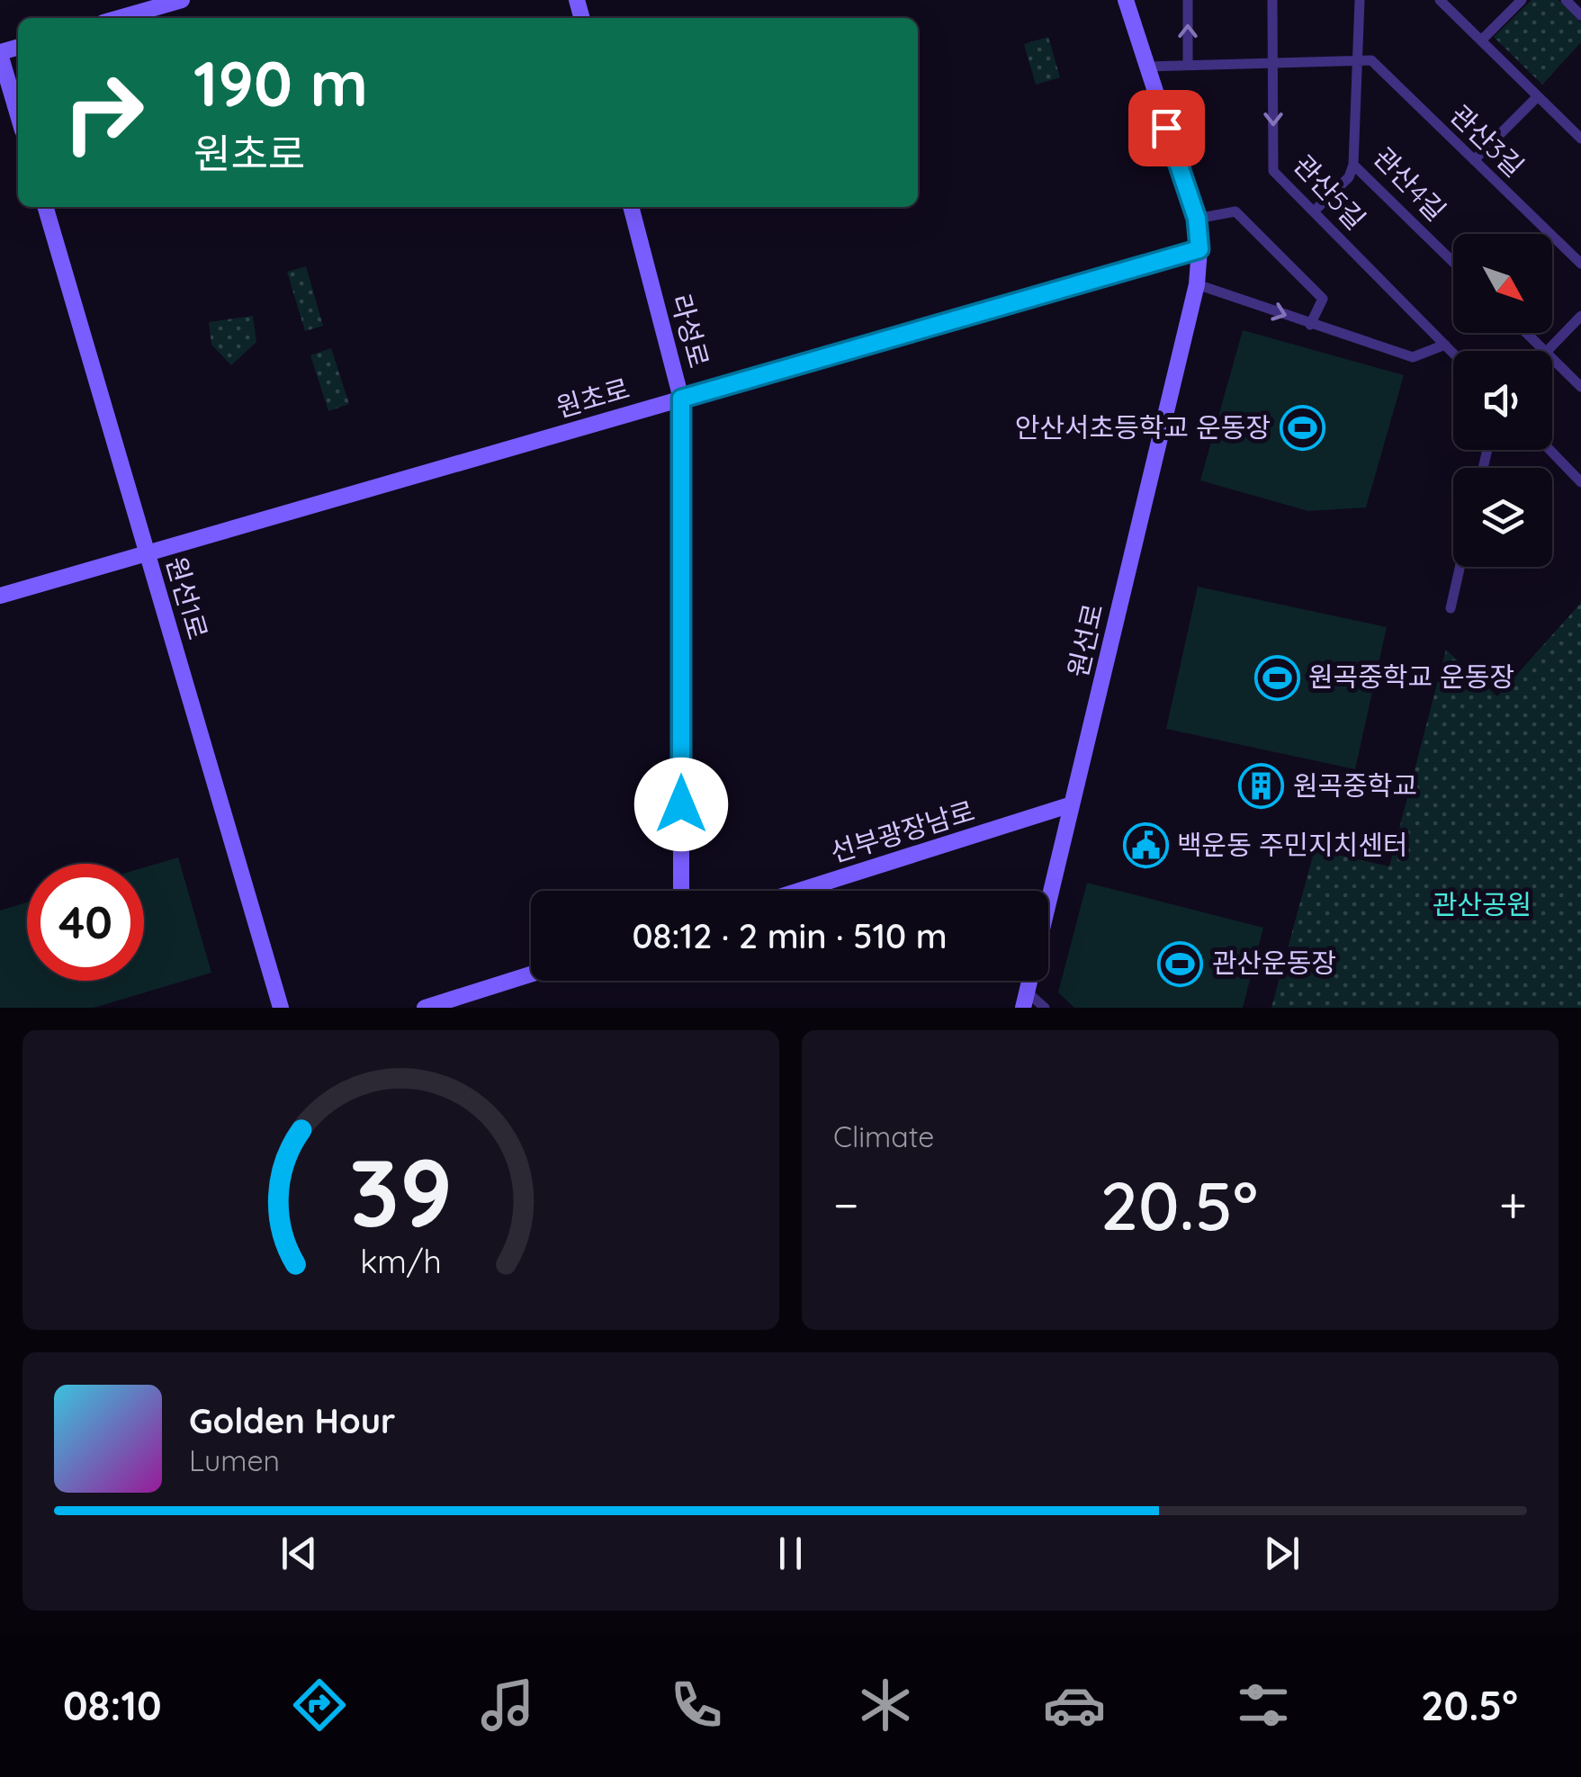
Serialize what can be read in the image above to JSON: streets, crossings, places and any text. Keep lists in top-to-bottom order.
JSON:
{
  "streets": {
    "street": [
      "관산3길",
      "관산4길",
      "관산5길",
      "라성로",
      "원초로",
      "원선1로",
      "원선로",
      "선부광장남로"
    ]
  },
  "crossings": [
    ["관산3길", "관산4길"],
    ["라성로", "원초로"],
    ["원초로", "원선1로"],
    ["원초로", "원선로"],
    ["원선로", "선부광장남로"]
  ],
  "one_way": ["관산5길"],
  "parks": ["관산공원"],
  "places": {
    "sports": ["안산서초등학교 운동장", "원곡중학교 운동장", "관산운동장"],
    "building": ["원곡중학교"],
    "public building": ["백운동 주민지치센터"]
  },
  "north": "bottom right",
  "page": {
    "turn": ["190 m", "원초로"],
    "limit": "40",
    "trip": "08:12 · 2 min · 510 m",
    "tile": "Climate",
    "heat": ["−", "20.5°", "+"],
    "song": ["Golden Hour", "Lumen"],
    "tabs": ["08:10", "20.5°"],
    "gauge": ["39", "km/h"]
  }
}
